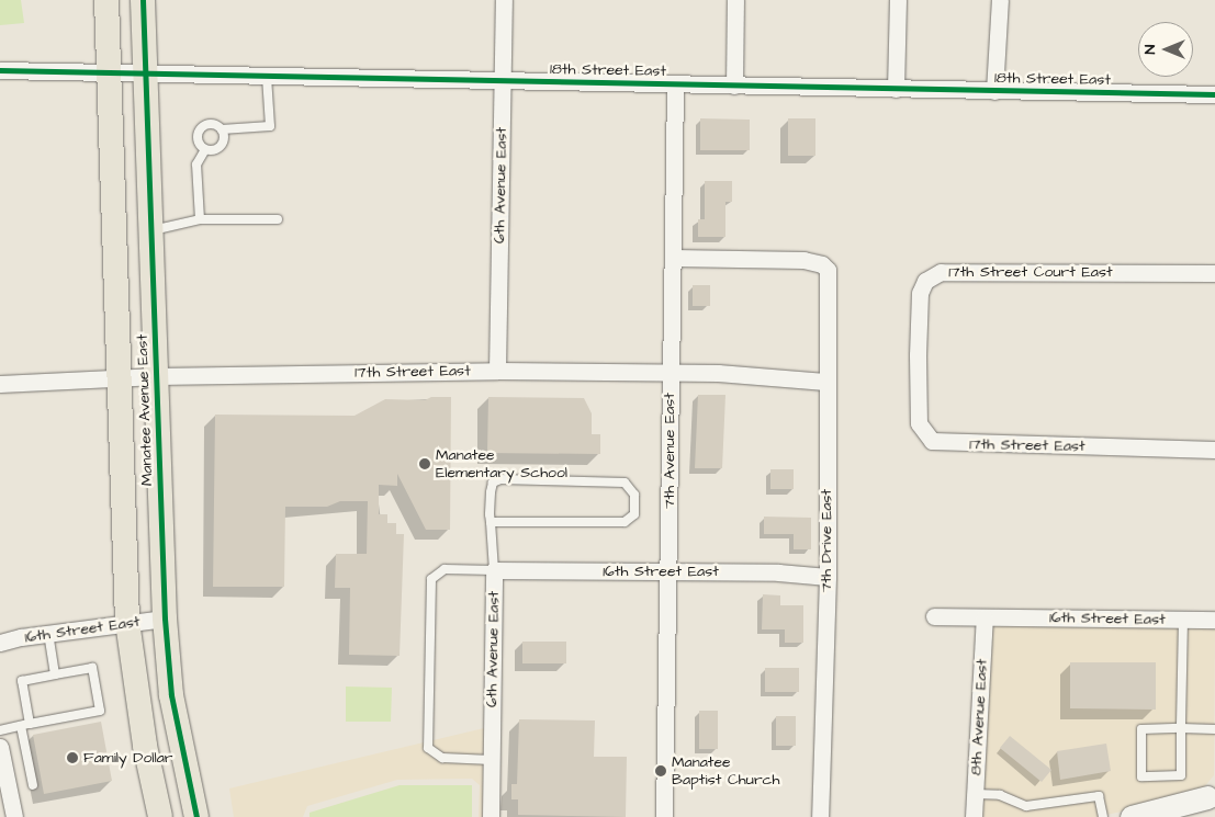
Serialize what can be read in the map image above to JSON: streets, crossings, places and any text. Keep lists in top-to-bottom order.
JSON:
{
  "streets": {
    "main road": ["Manatee Avenue East"],
    "street": [
      "18th Street East",
      "6th Avenue East",
      "17th Street Court East",
      "17th Street East",
      "7th Avenue East",
      "7th Drive East",
      "16th Street East",
      "8th Avenue East"
    ]
  },
  "crossings": [
    ["18th Street East", "6th Avenue East"],
    ["18th Street East", "Manatee Avenue East"],
    ["18th Street East", "7th Avenue East"],
    ["6th Avenue East", "17th Street East"],
    ["6th Avenue East", "16th Street East"],
    ["17th Street Court East", "17th Street East"],
    ["17th Street East", "Manatee Avenue East"],
    ["17th Street East", "7th Avenue East"],
    ["17th Street East", "7th Drive East"],
    ["Manatee Avenue East", "16th Street East"],
    ["7th Avenue East", "7th Drive East"],
    ["7th Avenue East", "16th Street East"],
    ["7th Drive East", "16th Street East"],
    ["16th Street East", "8th Avenue East"]
  ],
  "places": ["Manatee Elementary School", "Family Dollar", "Manatee Baptist Church"],
  "north": "left"
}
